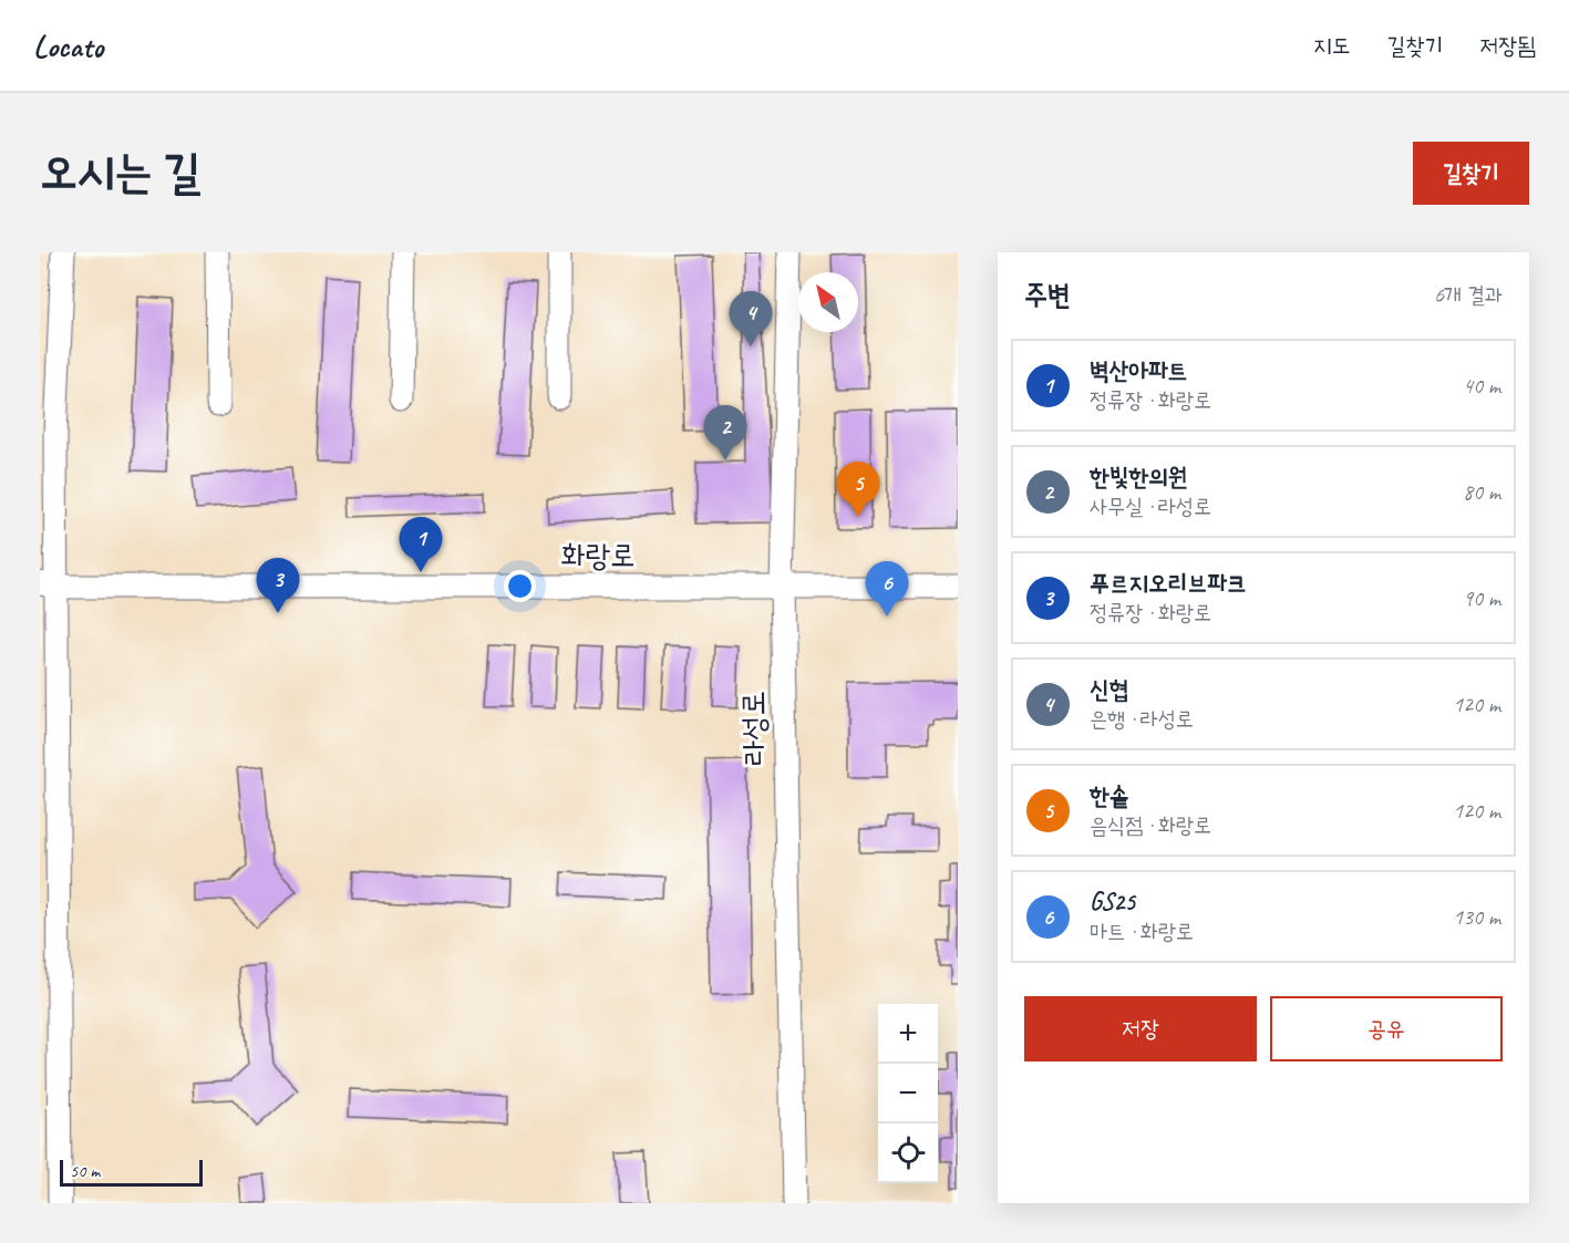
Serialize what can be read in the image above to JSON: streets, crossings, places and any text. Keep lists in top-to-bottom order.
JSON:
{
  "streets": {
    "street": ["화랑로", "라성로"]
  },
  "crossings": [
    ["화랑로", "라성로"]
  ],
  "scale_bar": "50 m",
  "north": "top left",
  "page": {
    "header": "Locato",
    "nav": ["지도", "길찾기", "저장됨"],
    "buttons": [
      "길찾기",
      ["저장", "공유"]
    ],
    "title": "오시는 길",
    "heading": ["주변", "6개 결과"],
    "pins": [
      "4",
      "2",
      "5",
      "1",
      "3",
      "6"
    ],
    "list": [
      {
        "mark": "1",
        "name": "벽산아파트",
        "note": "정류장 · 화랑로",
        "value": "40 m"
      },
      {
        "mark": "2",
        "name": "한빛한의원",
        "note": "사무실 · 라성로",
        "value": "80 m"
      },
      {
        "mark": "3",
        "name": "푸르지오리브파크",
        "note": "정류장 · 화랑로",
        "value": "90 m"
      },
      {
        "mark": "4",
        "name": "신협",
        "note": "은행 · 라성로",
        "value": "120 m"
      },
      {
        "mark": "5",
        "name": "한솥",
        "note": "음식점 · 화랑로",
        "value": "120 m"
      },
      {
        "mark": "6",
        "name": "GS25",
        "note": "마트 · 화랑로",
        "value": "130 m"
      }
    ],
    "map_buttons": ["+", "−"],
    "scale": "50 m"
  }
}
